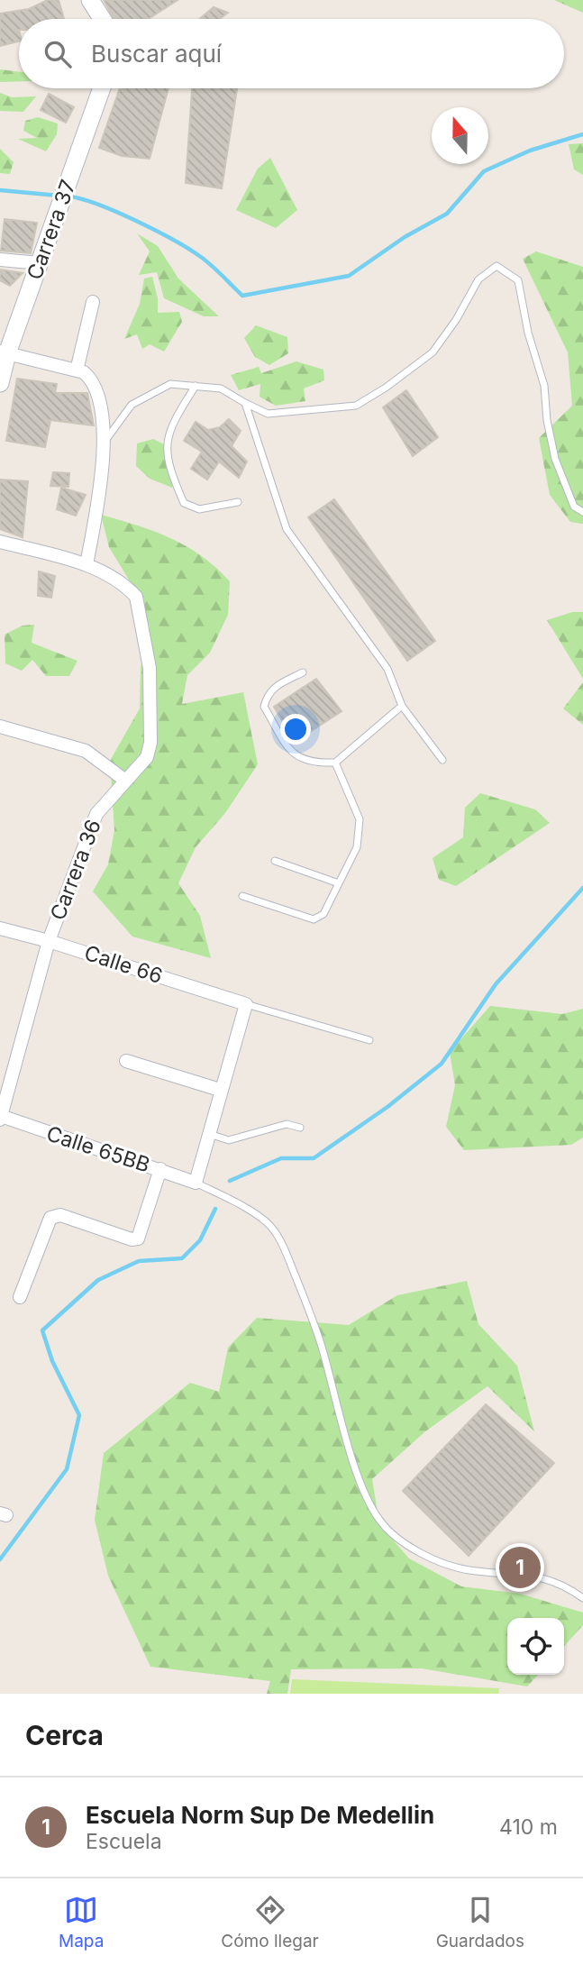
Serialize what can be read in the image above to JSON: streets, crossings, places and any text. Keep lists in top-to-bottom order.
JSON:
{
  "streets": {
    "street": [
      "Carrera 37",
      "Carrera 36",
      "Calle 66",
      "Calle 65BB"
    ]
  },
  "crossings": [
    ["Carrera 36", "Calle 66"],
    ["Carrera 36", "Calle 65BB"]
  ],
  "north": "top",
  "page": {
    "search": "Buscar aquí",
    "pins": "1",
    "heading": "Cerca",
    "list": [
      {
        "mark": "1",
        "name": "Escuela Norm Sup De Medellin",
        "note": "Escuela",
        "value": "410 m"
      }
    ],
    "nav": ["Mapa", "Cómo llegar", "Guardados"]
  }
}
